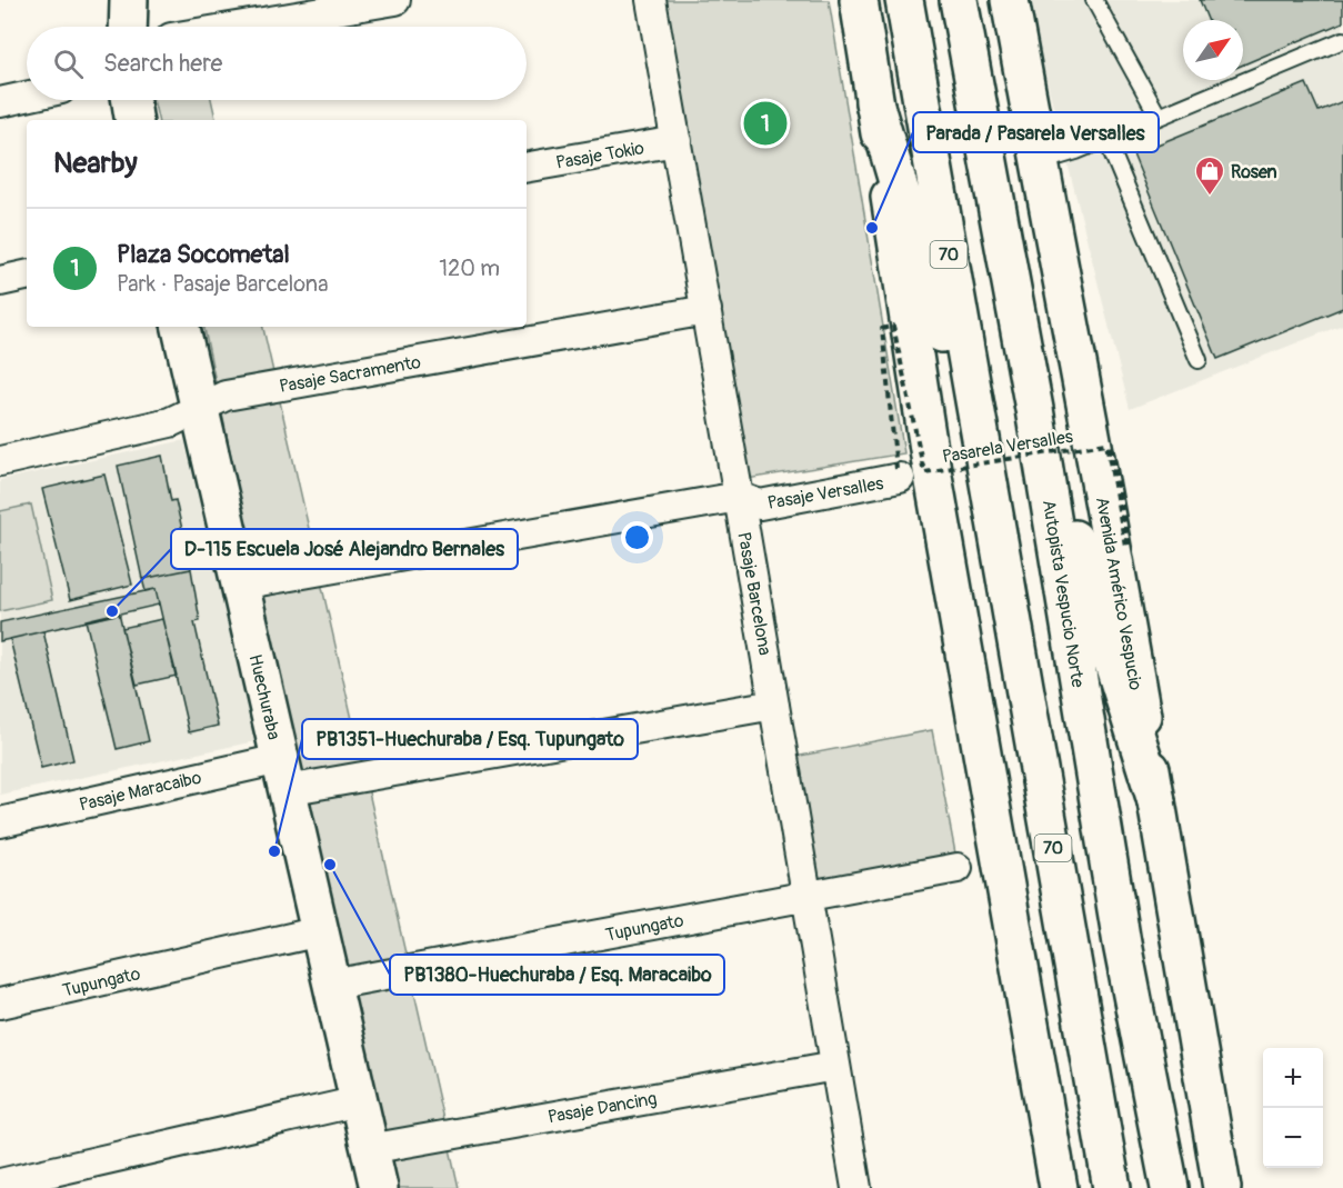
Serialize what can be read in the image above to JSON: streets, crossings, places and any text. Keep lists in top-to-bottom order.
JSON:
{
  "streets": {
    "main road": [
      "70",
      "Autopista Vespucio Norte",
      "Avenida Américo Vespucio",
      "Huechuraba"
    ],
    "street": [
      "Pasaje Tokio",
      "Pasaje Sacramento",
      "Pasaje Versalles",
      "Pasaje Barcelona",
      "Pasaje Maracaibo",
      "Tupungato",
      "Pasaje Dancing"
    ],
    "path": ["Pasarela Versalles"]
  },
  "crossings": [
    ["Pasaje Tokio", "Pasaje Barcelona"],
    ["Pasaje Sacramento", "Pasaje Barcelona"],
    ["Pasaje Sacramento", "Huechuraba"],
    ["Pasarela Versalles", "Pasaje Versalles"],
    ["Pasaje Versalles", "Pasaje Barcelona"],
    ["Pasaje Versalles", "Huechuraba"],
    ["Pasaje Barcelona", "Pasaje Maracaibo"],
    ["Pasaje Barcelona", "Tupungato"],
    ["Pasaje Barcelona", "Pasaje Dancing"],
    ["Huechuraba", "Pasaje Maracaibo"],
    ["Huechuraba", "Tupungato"],
    ["Huechuraba", "Pasaje Dancing"]
  ],
  "places": {
    "shop": ["Rosen"],
    "other": [
      "Parada / Pasarela Versalles",
      "D-115 Escuela José Alejandro Bernales",
      "PB1351-Huechuraba / Esq. Tupungato",
      "PB1380-Huechuraba / Esq. Maracaibo"
    ]
  },
  "north": "top right",
  "page": {
    "search": "Search here",
    "pins": "1",
    "heading": "Nearby",
    "list": [
      {
        "mark": "1",
        "name": "Plaza Socometal",
        "note": "Park · Pasaje Barcelona",
        "value": "120 m"
      }
    ],
    "map_buttons": ["+", "−"]
  }
}
